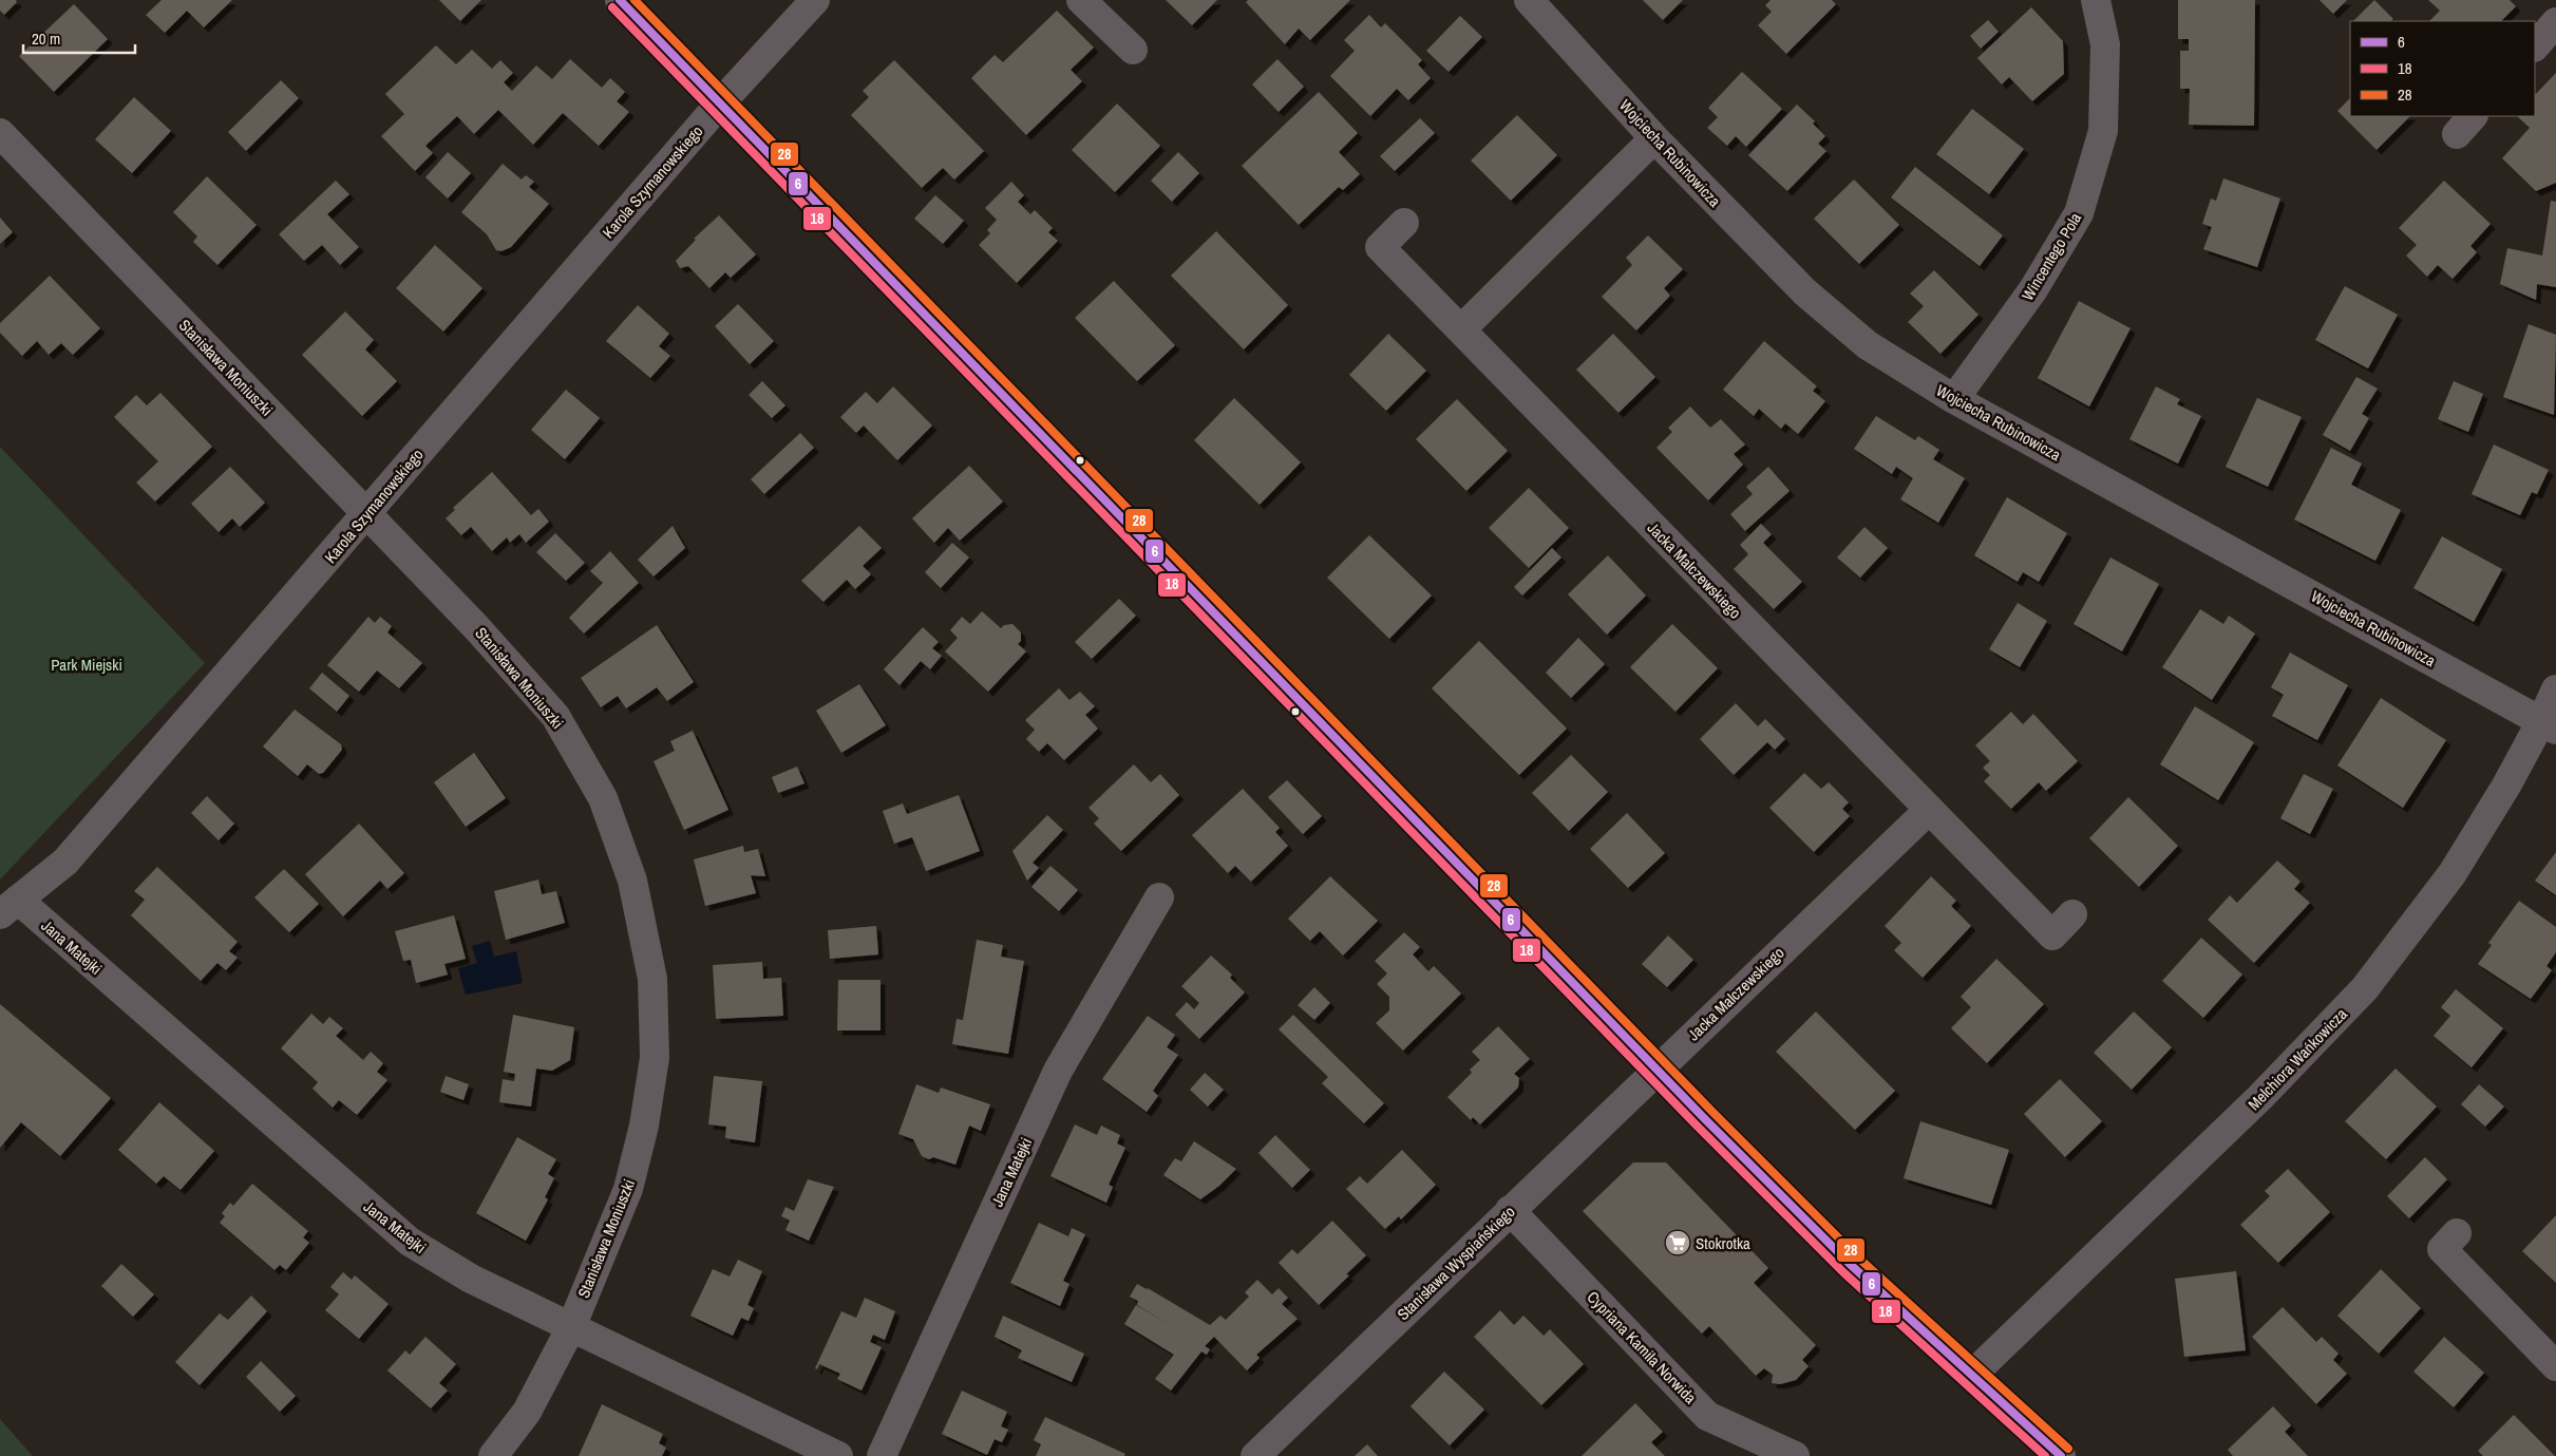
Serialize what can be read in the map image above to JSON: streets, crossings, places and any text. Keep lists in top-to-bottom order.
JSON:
{
  "streets": {
    "street": [
      "Wojciecha Rubinowicza",
      "Karola Szymanowskiego",
      "Wincentego Pola",
      "Stanisława Moniuszki",
      "Jacka Malczewskiego",
      "Jana Matejki",
      "Melchiora Wańkowicza",
      "Stanisława Wyspiańskiego",
      "Cypriana Kamila Norwida"
    ]
  },
  "crossings": [
    ["Wojciecha Rubinowicza", "Wincentego Pola"],
    ["Wojciecha Rubinowicza", "Melchiora Wańkowicza"],
    ["Karola Szymanowskiego", "Stanisława Moniuszki"],
    ["Karola Szymanowskiego", "Jana Matejki"],
    ["Stanisława Moniuszki", "Jana Matejki"],
    ["Jacka Malczewskiego", "Stanisława Wyspiańskiego"],
    ["Stanisława Wyspiańskiego", "Cypriana Kamila Norwida"]
  ],
  "parks": ["Park Miejski"],
  "places": {
    "supermarket": ["Stokrotka"]
  },
  "lines": ["transit line 6", "transit line 28", "transit line 18"],
  "legend": ["6", "18", "28"],
  "scale_bar": "20 m"
}
